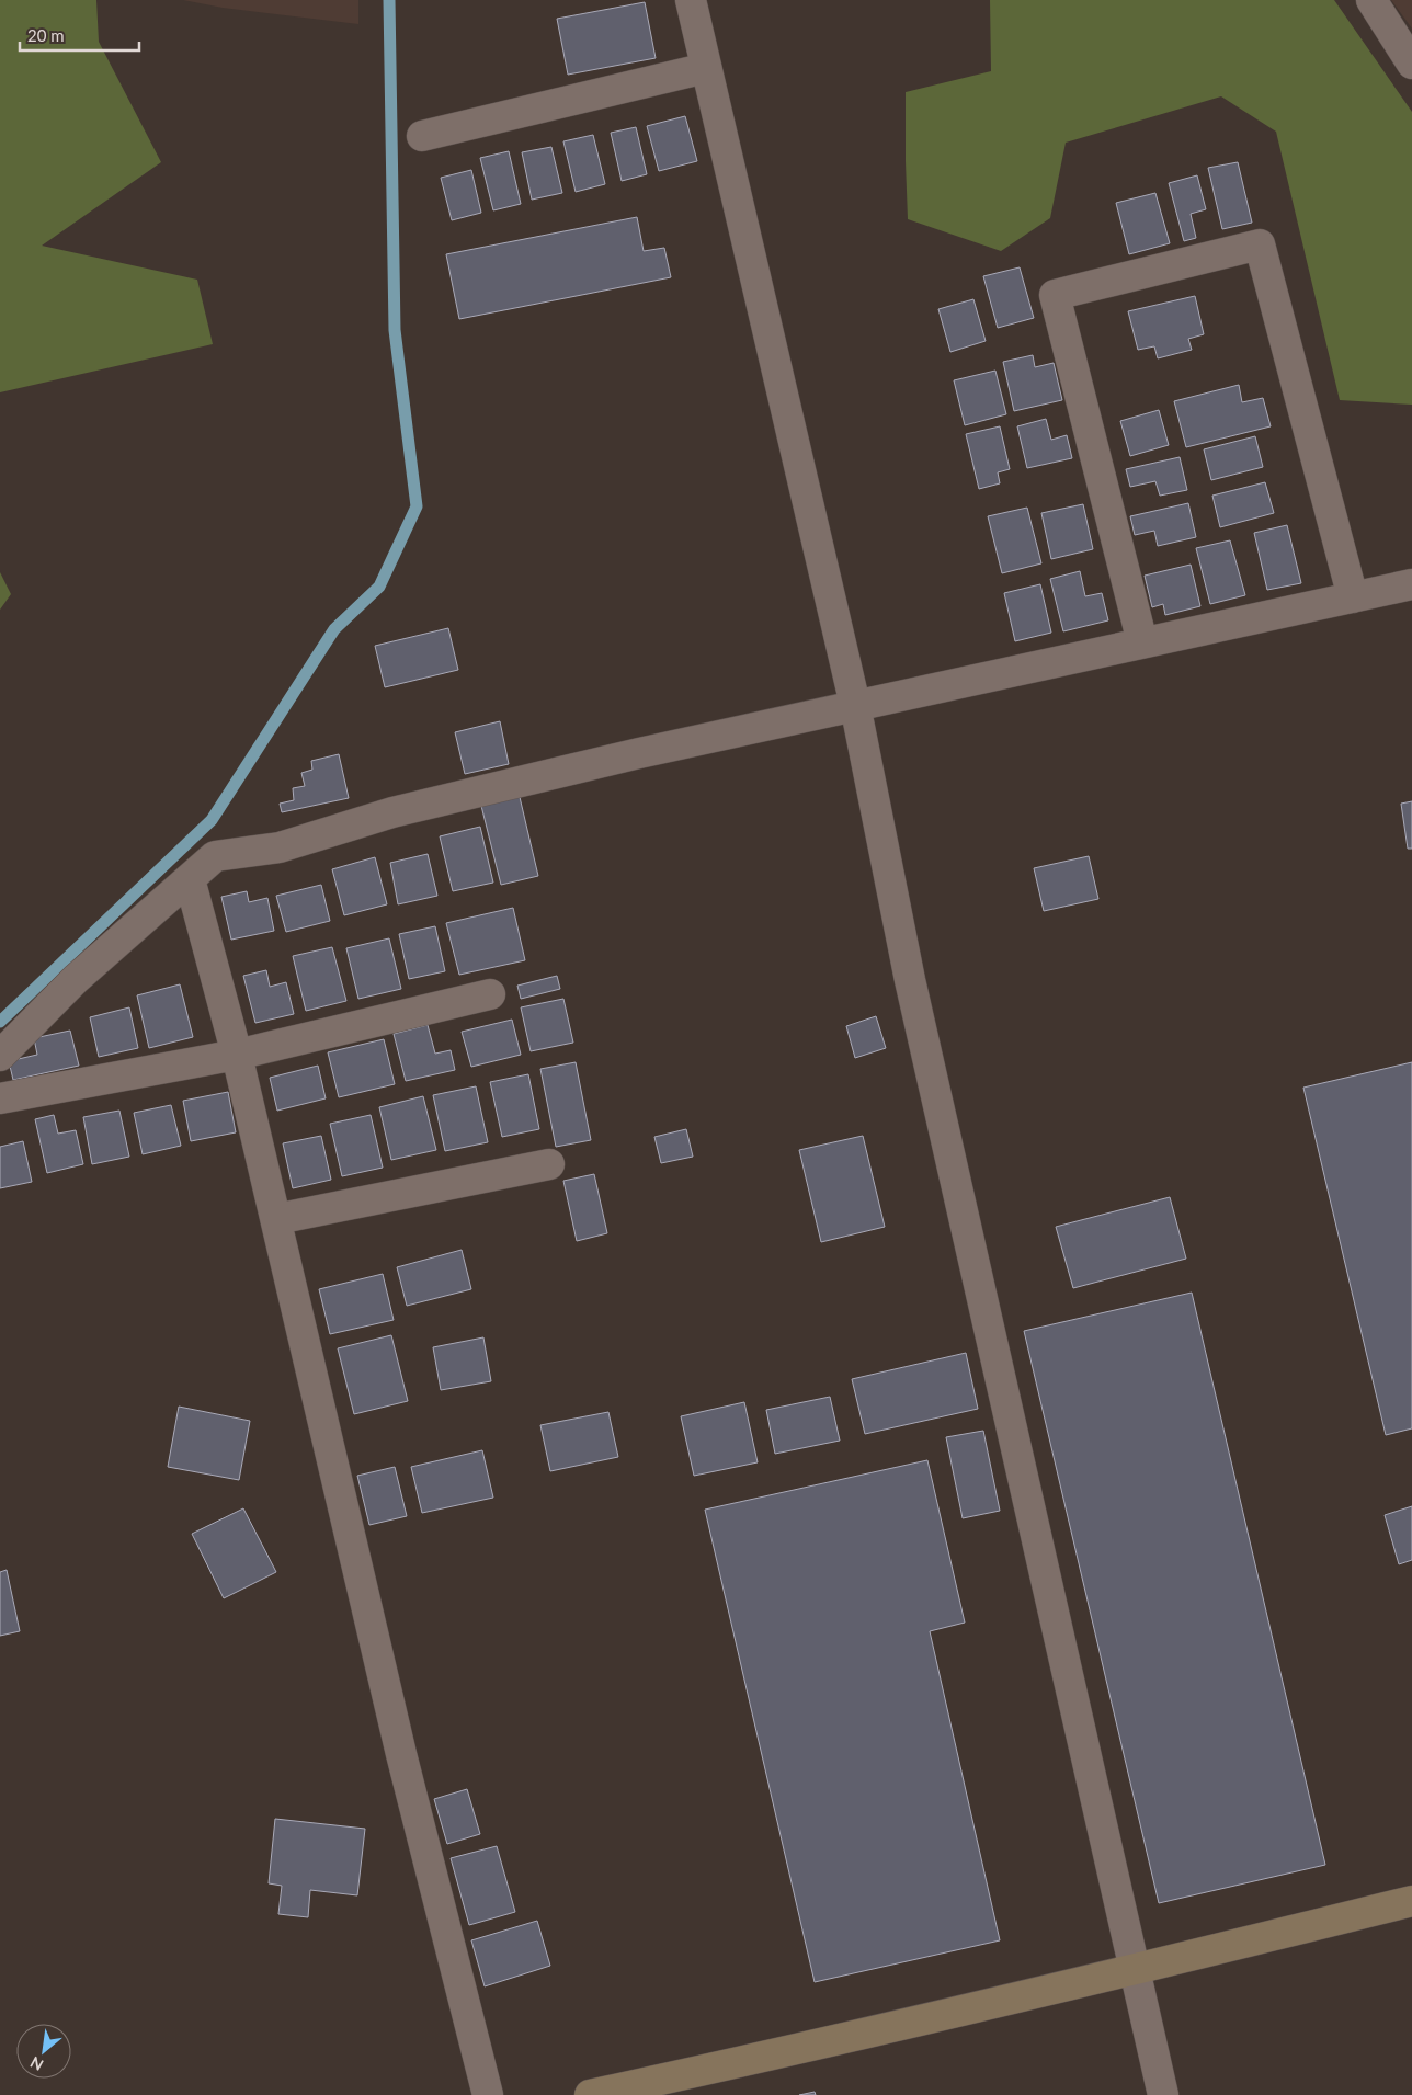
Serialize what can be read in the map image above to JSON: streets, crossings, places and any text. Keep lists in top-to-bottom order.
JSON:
{
  "scale_bar": "20 m",
  "north": "bottom left"
}
